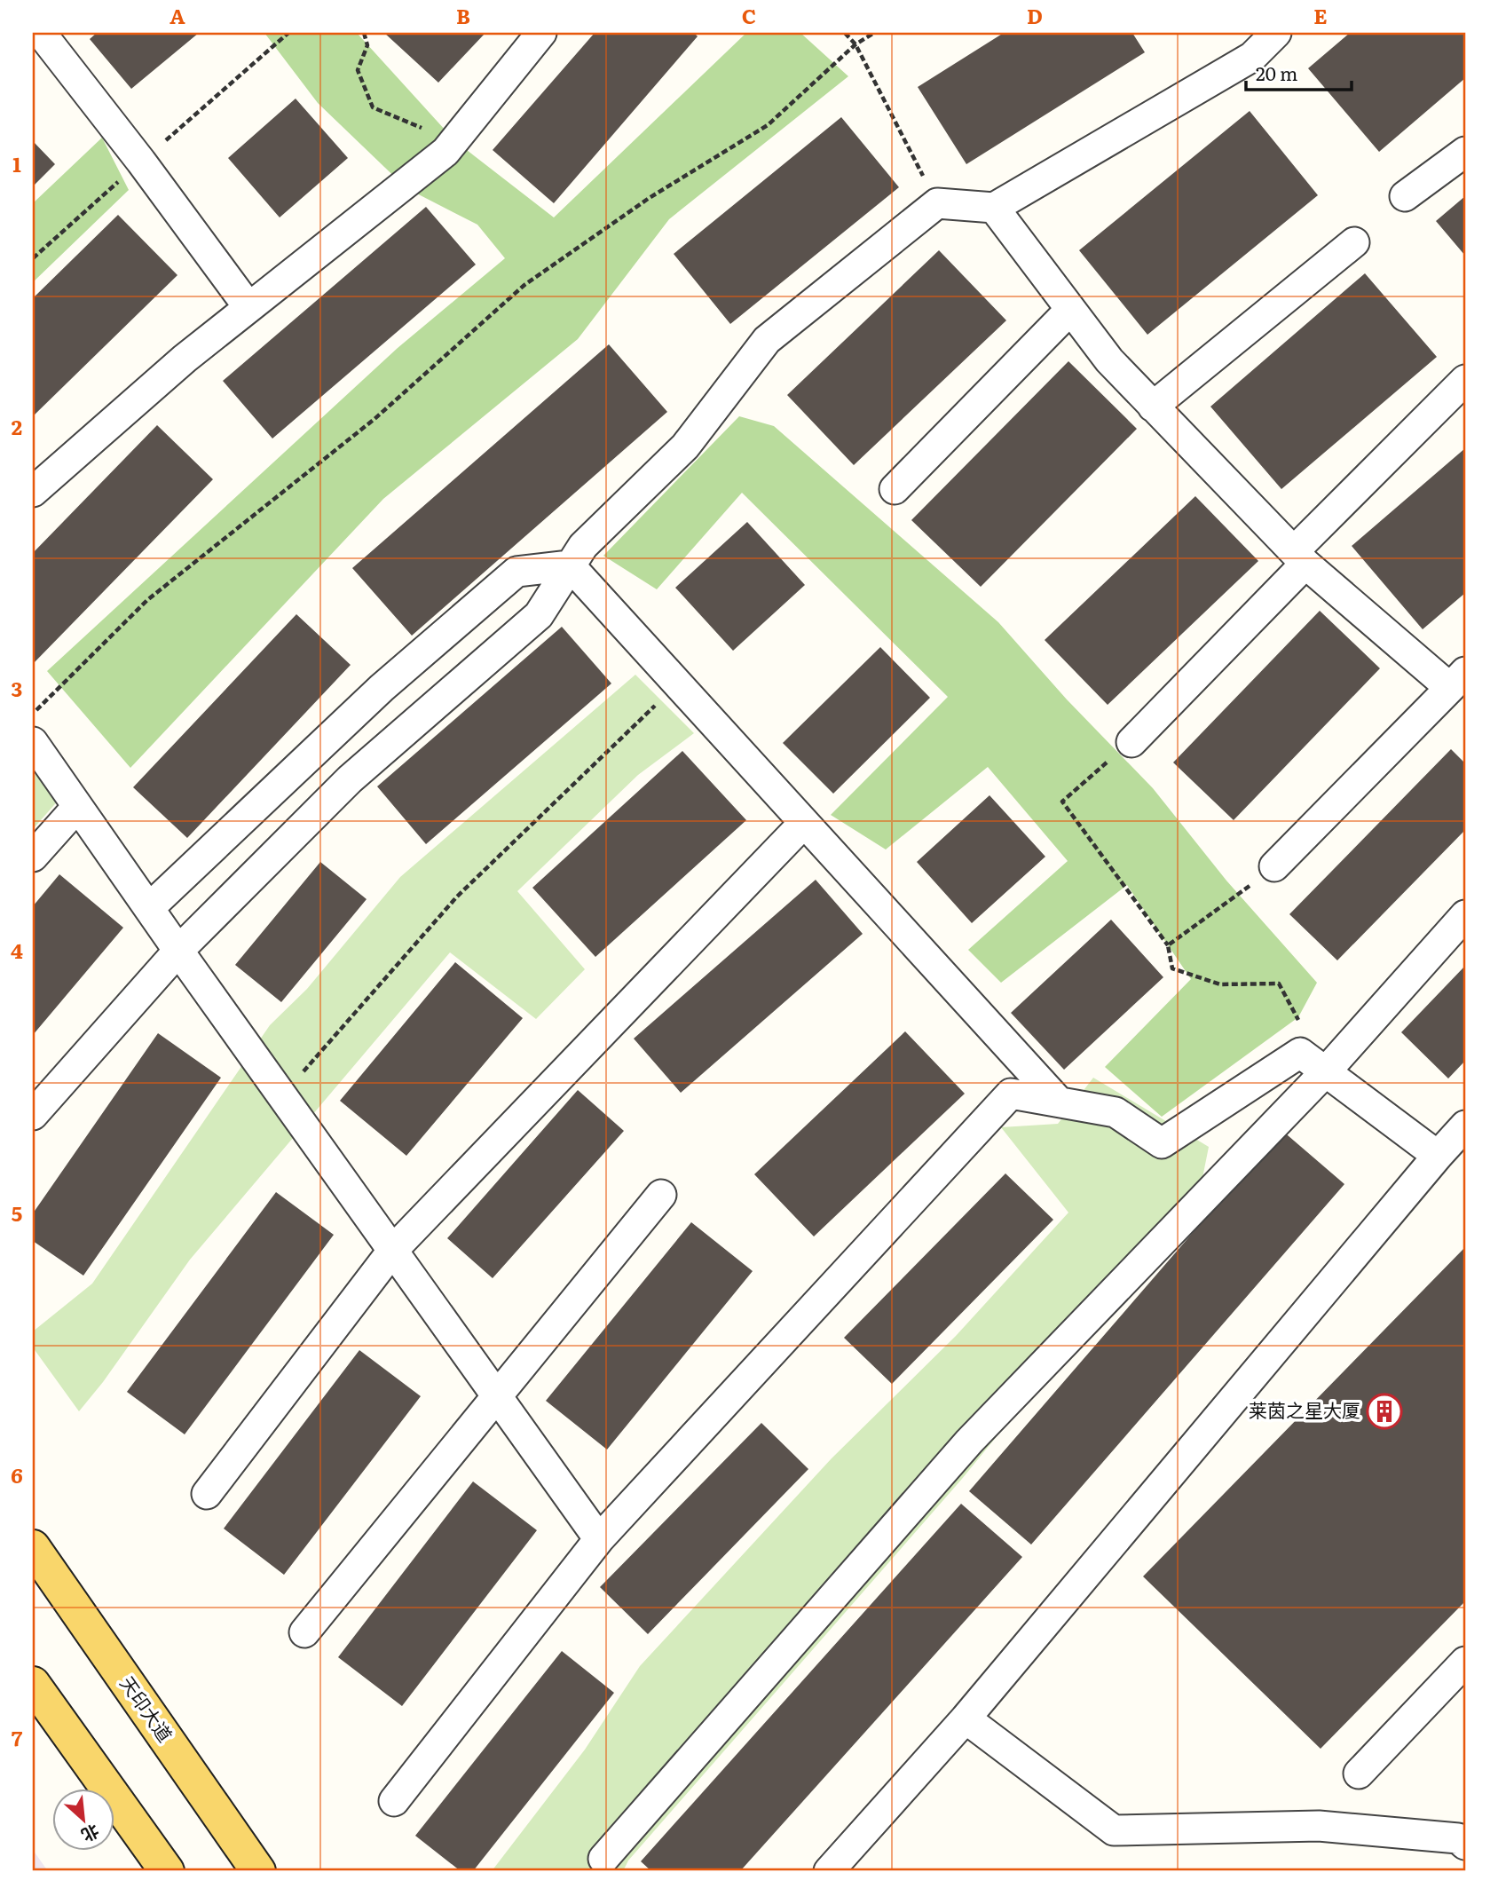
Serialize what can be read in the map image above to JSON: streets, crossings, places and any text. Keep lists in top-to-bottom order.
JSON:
{
  "streets": {
    "main road": ["天印大道"]
  },
  "places": {
    "building": ["莱茵之星大厦"]
  },
  "scale_bar": "20 m",
  "north": "bottom right",
  "grid": {
    "columns": [
      "A",
      "B",
      "C",
      "D",
      "E"
    ],
    "rows": [
      "1",
      "2",
      "3",
      "4",
      "5",
      "6",
      "7"
    ]
  }
}
